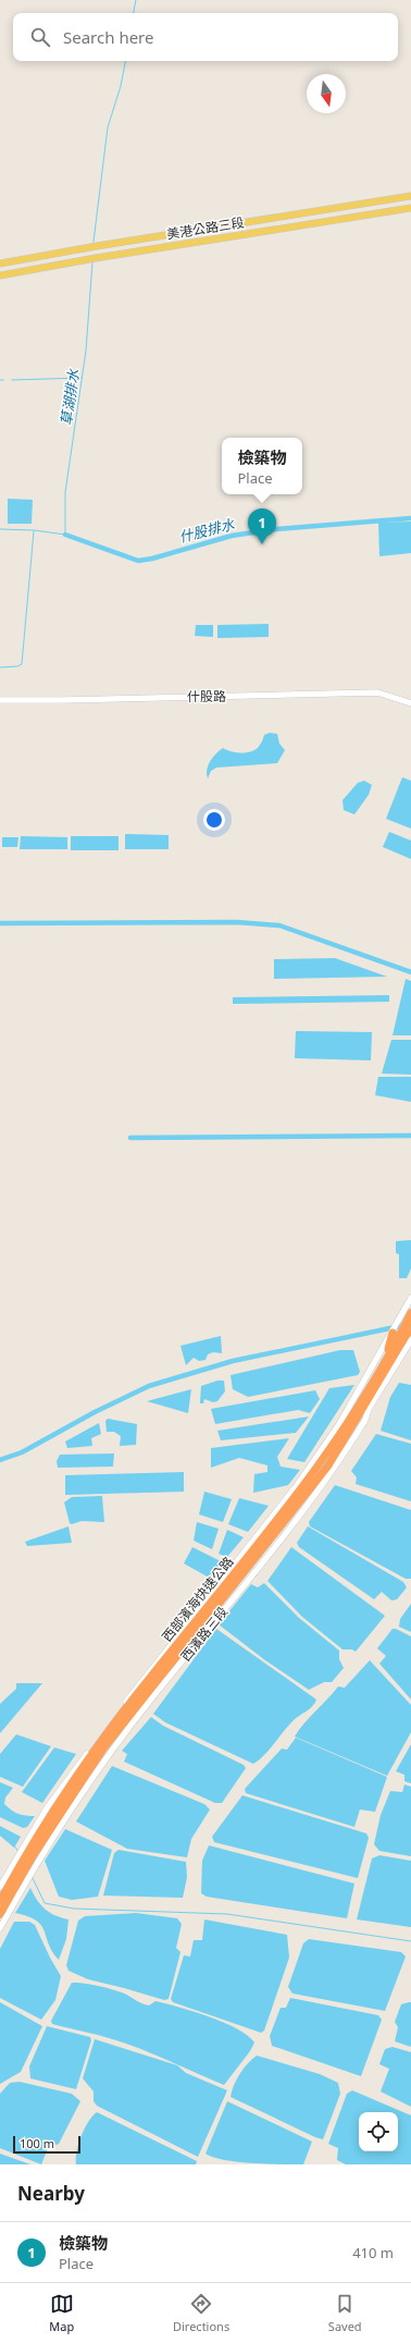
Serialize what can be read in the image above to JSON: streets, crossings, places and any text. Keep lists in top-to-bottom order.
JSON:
{
  "streets": {
    "highway": ["西部濱海快速公路"],
    "main road": ["美港公路三段"],
    "street": ["什股路", "西濱路三段"]
  },
  "crossings": [
    ["西部濱海快速公路", "西濱路三段"]
  ],
  "water": ["草湖排水", "什股排水"],
  "scale_bar": "100 m",
  "north": "bottom",
  "page": {
    "search": "Search here",
    "popup": ["檢築物", "Place"],
    "pins": "1",
    "scale": "100 m",
    "heading": "Nearby",
    "list": [
      {
        "mark": "1",
        "name": "檢築物",
        "note": "Place",
        "value": "410 m"
      }
    ],
    "nav": ["Map", "Directions", "Saved"]
  }
}
